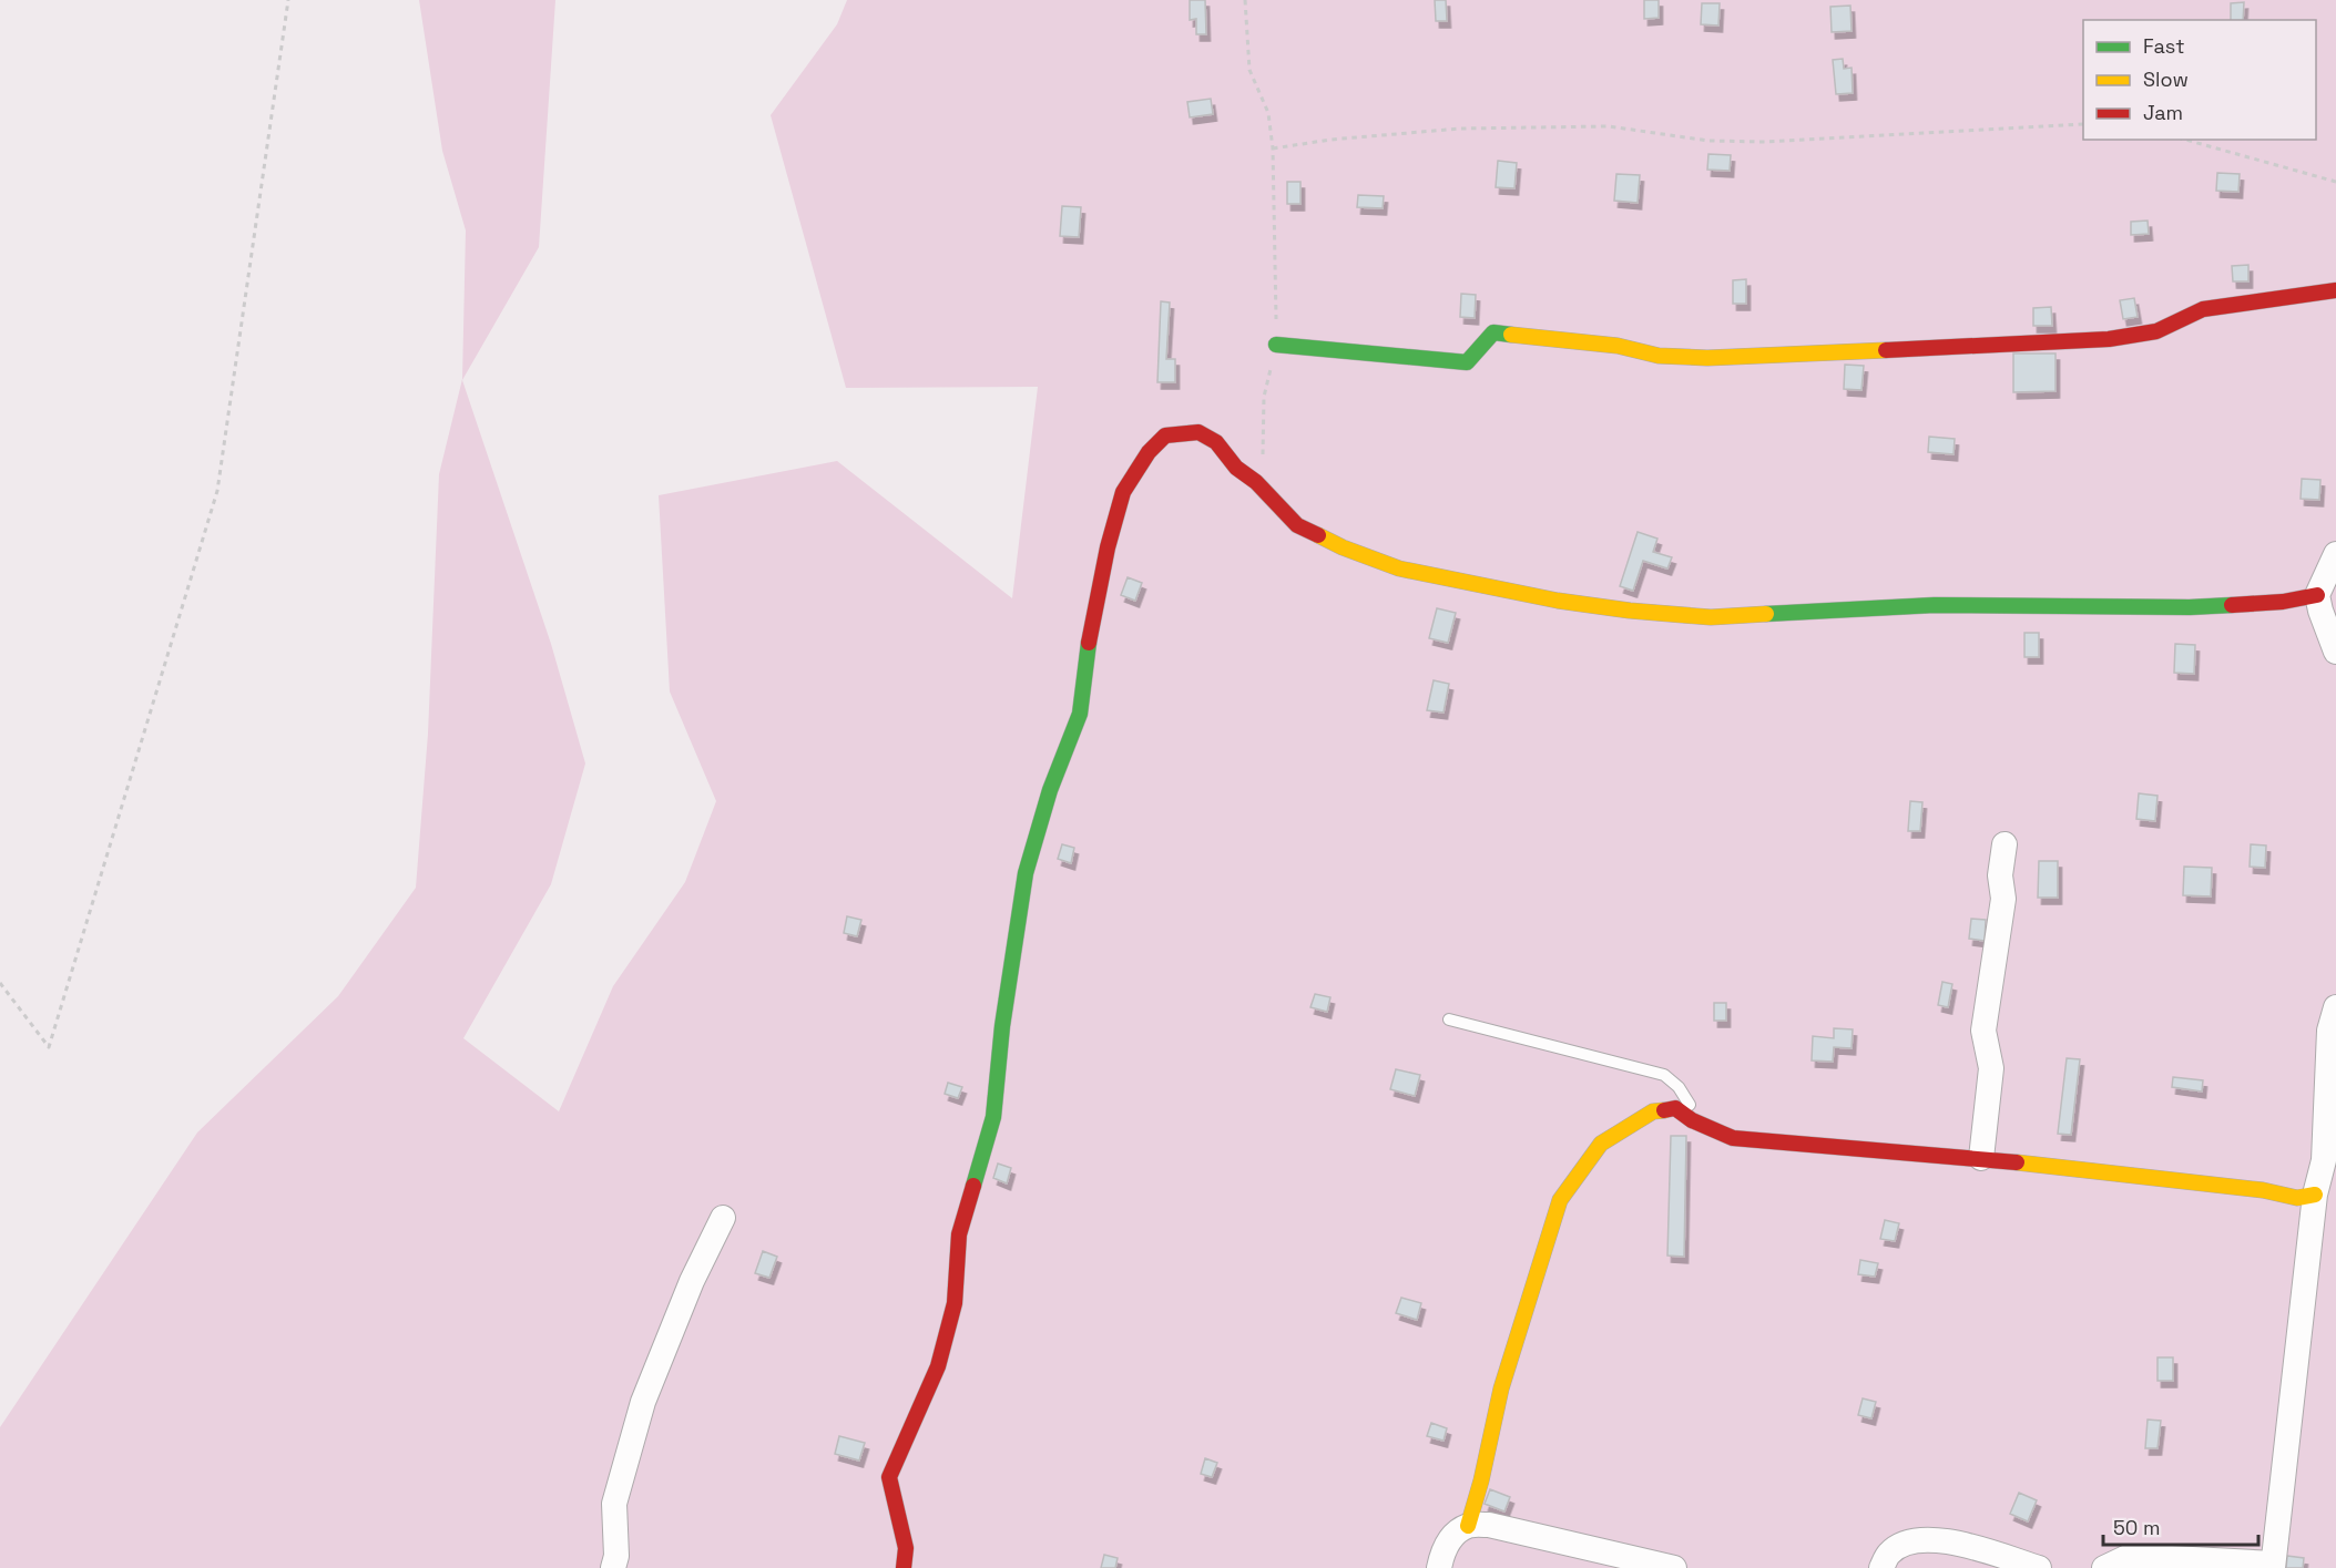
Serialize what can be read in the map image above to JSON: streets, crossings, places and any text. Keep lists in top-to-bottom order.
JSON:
{
  "legend": ["Fast", "Slow", "Jam"],
  "scale_bar": "50 m"
}
